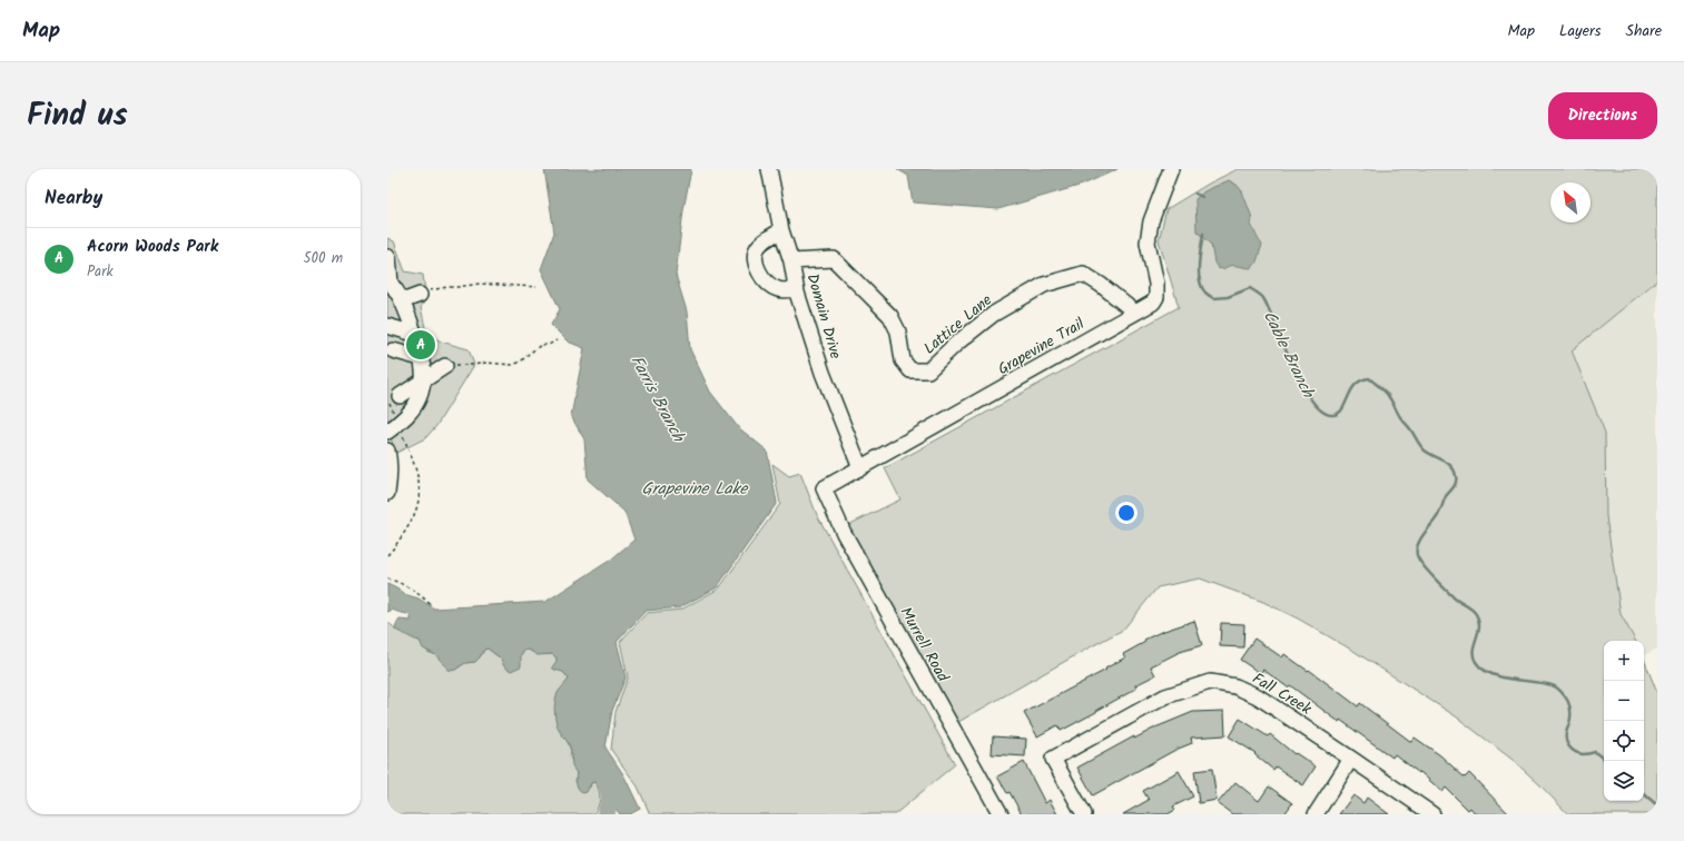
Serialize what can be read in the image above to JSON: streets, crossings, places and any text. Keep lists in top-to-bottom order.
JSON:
{
  "streets": {
    "street": [
      "Domain Drive",
      "Lattice Lane",
      "Grapevine Trail",
      "Murrell Road",
      "Fall Creek"
    ]
  },
  "crossings": [
    ["Domain Drive", "Lattice Lane"],
    ["Domain Drive", "Grapevine Trail"],
    ["Lattice Lane", "Grapevine Trail"],
    ["Grapevine Trail", "Murrell Road"]
  ],
  "water": ["Cable Branch", "Farris Branch", "Grapevine Lake"],
  "north": "top left",
  "page": {
    "header": "Map",
    "nav": ["Map", "Layers", "Share"],
    "title": "Find us",
    "buttons": "Directions",
    "heading": "Nearby",
    "list": [
      {
        "mark": "A",
        "name": "Acorn Woods Park",
        "note": "Park",
        "value": "500 m"
      }
    ],
    "pins": "A",
    "map_buttons": ["+", "−"]
  }
}
